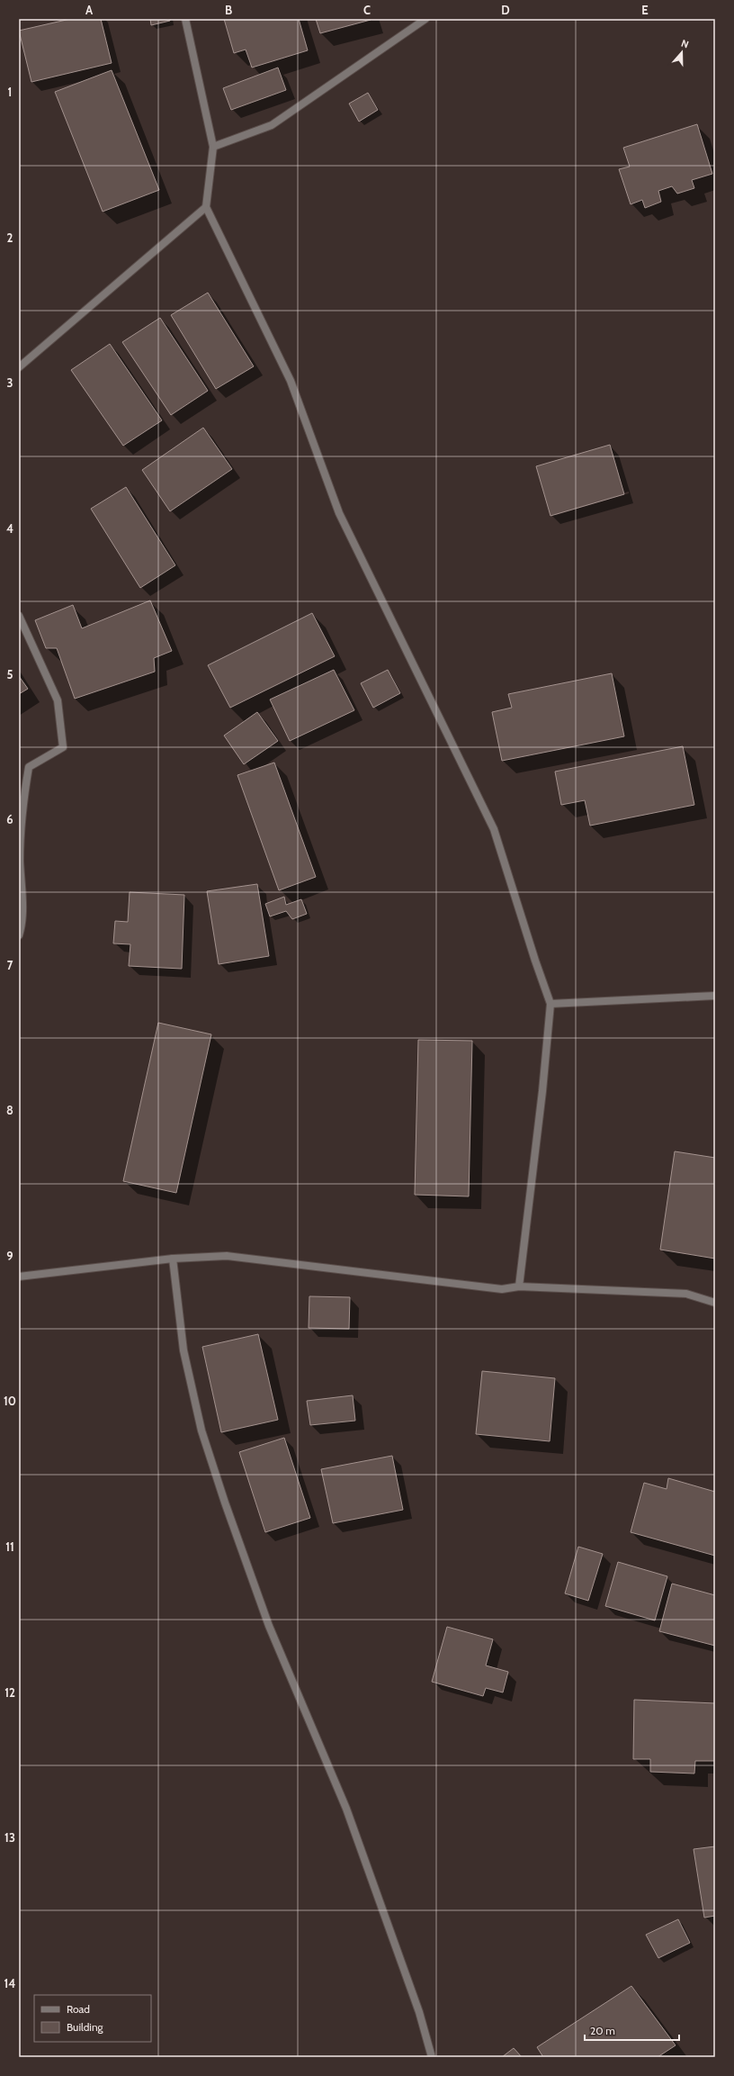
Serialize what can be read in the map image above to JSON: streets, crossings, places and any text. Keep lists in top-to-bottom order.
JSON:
{
  "legend": ["Road", "Building"],
  "scale_bar": "20 m",
  "north": "top",
  "grid": {
    "columns": [
      "A",
      "B",
      "C",
      "D",
      "E"
    ],
    "rows": [
      "1",
      "2",
      "3",
      "4",
      "5",
      "6",
      "7",
      "8",
      "9",
      "10",
      "11",
      "12",
      "13",
      "14"
    ]
  }
}
